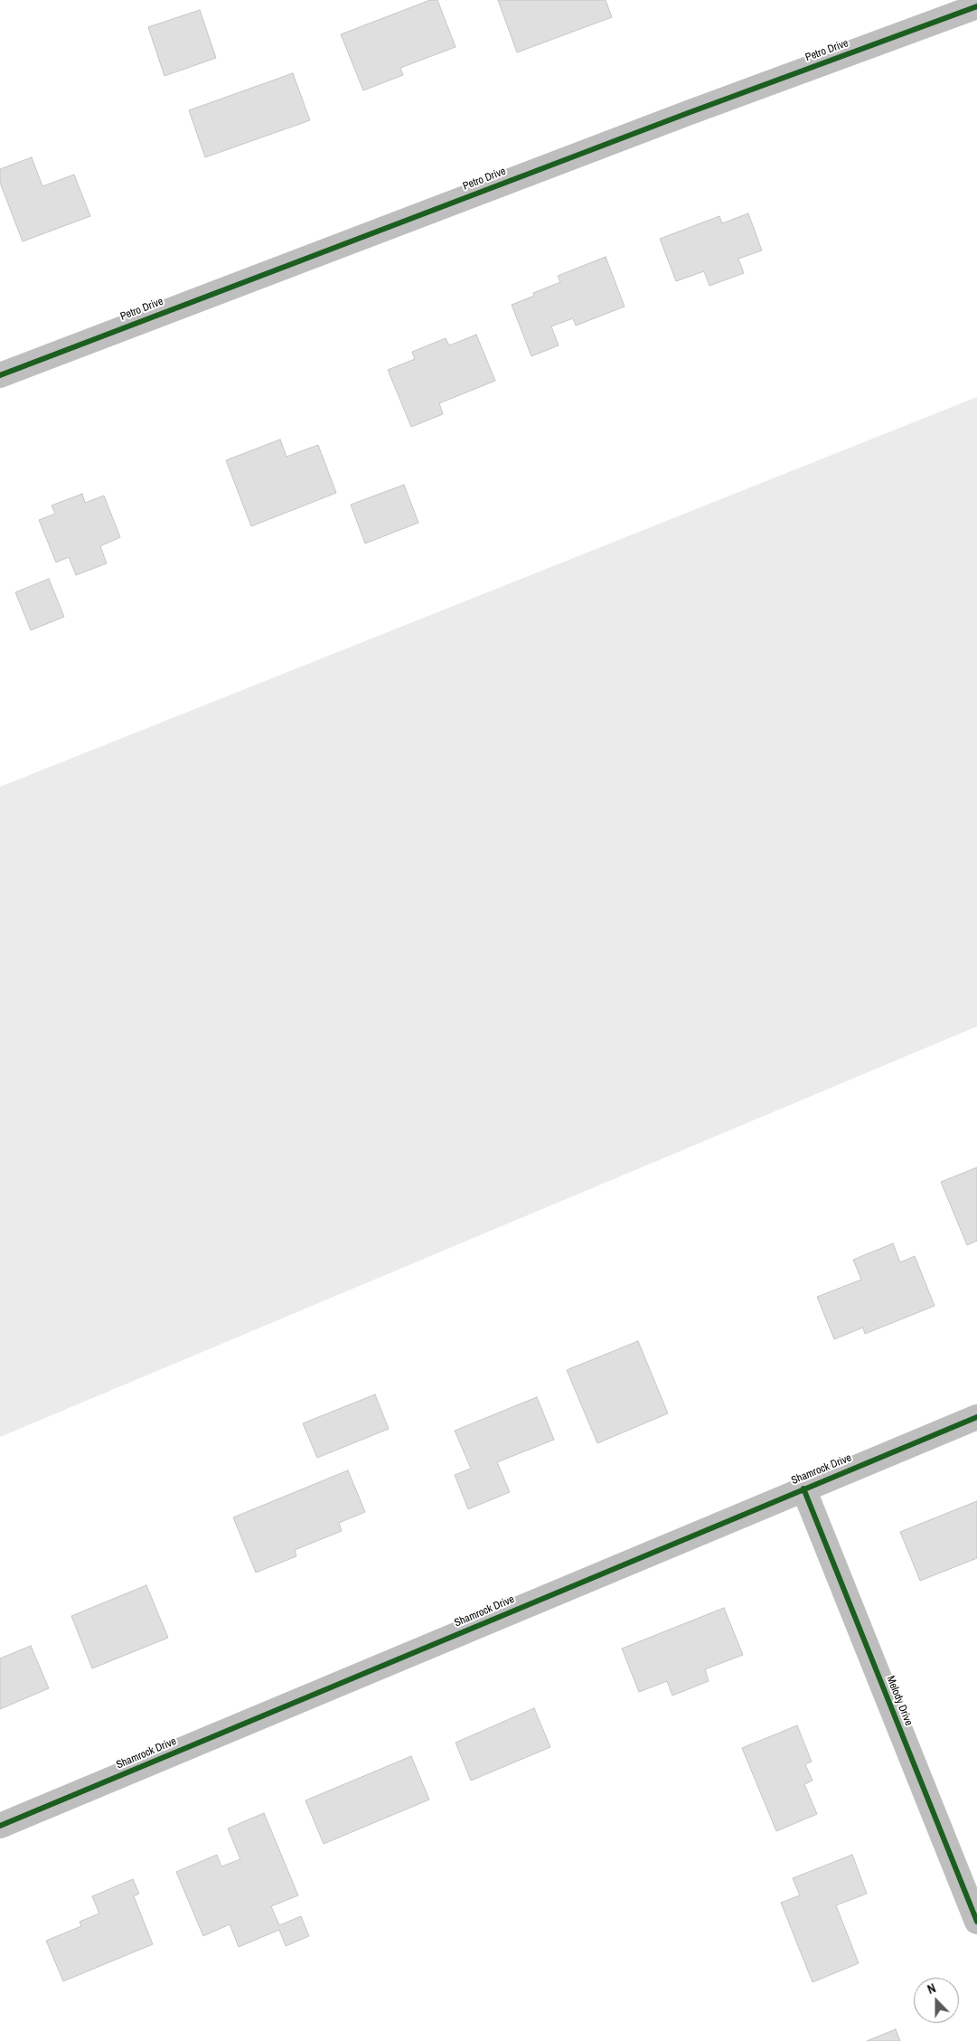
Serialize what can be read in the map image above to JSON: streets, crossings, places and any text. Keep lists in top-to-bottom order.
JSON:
{
  "streets": {
    "street": ["Petro Drive", "Shamrock Drive", "Melody Drive"]
  },
  "crossings": [
    ["Shamrock Drive", "Melody Drive"]
  ],
  "north": "top"
}
